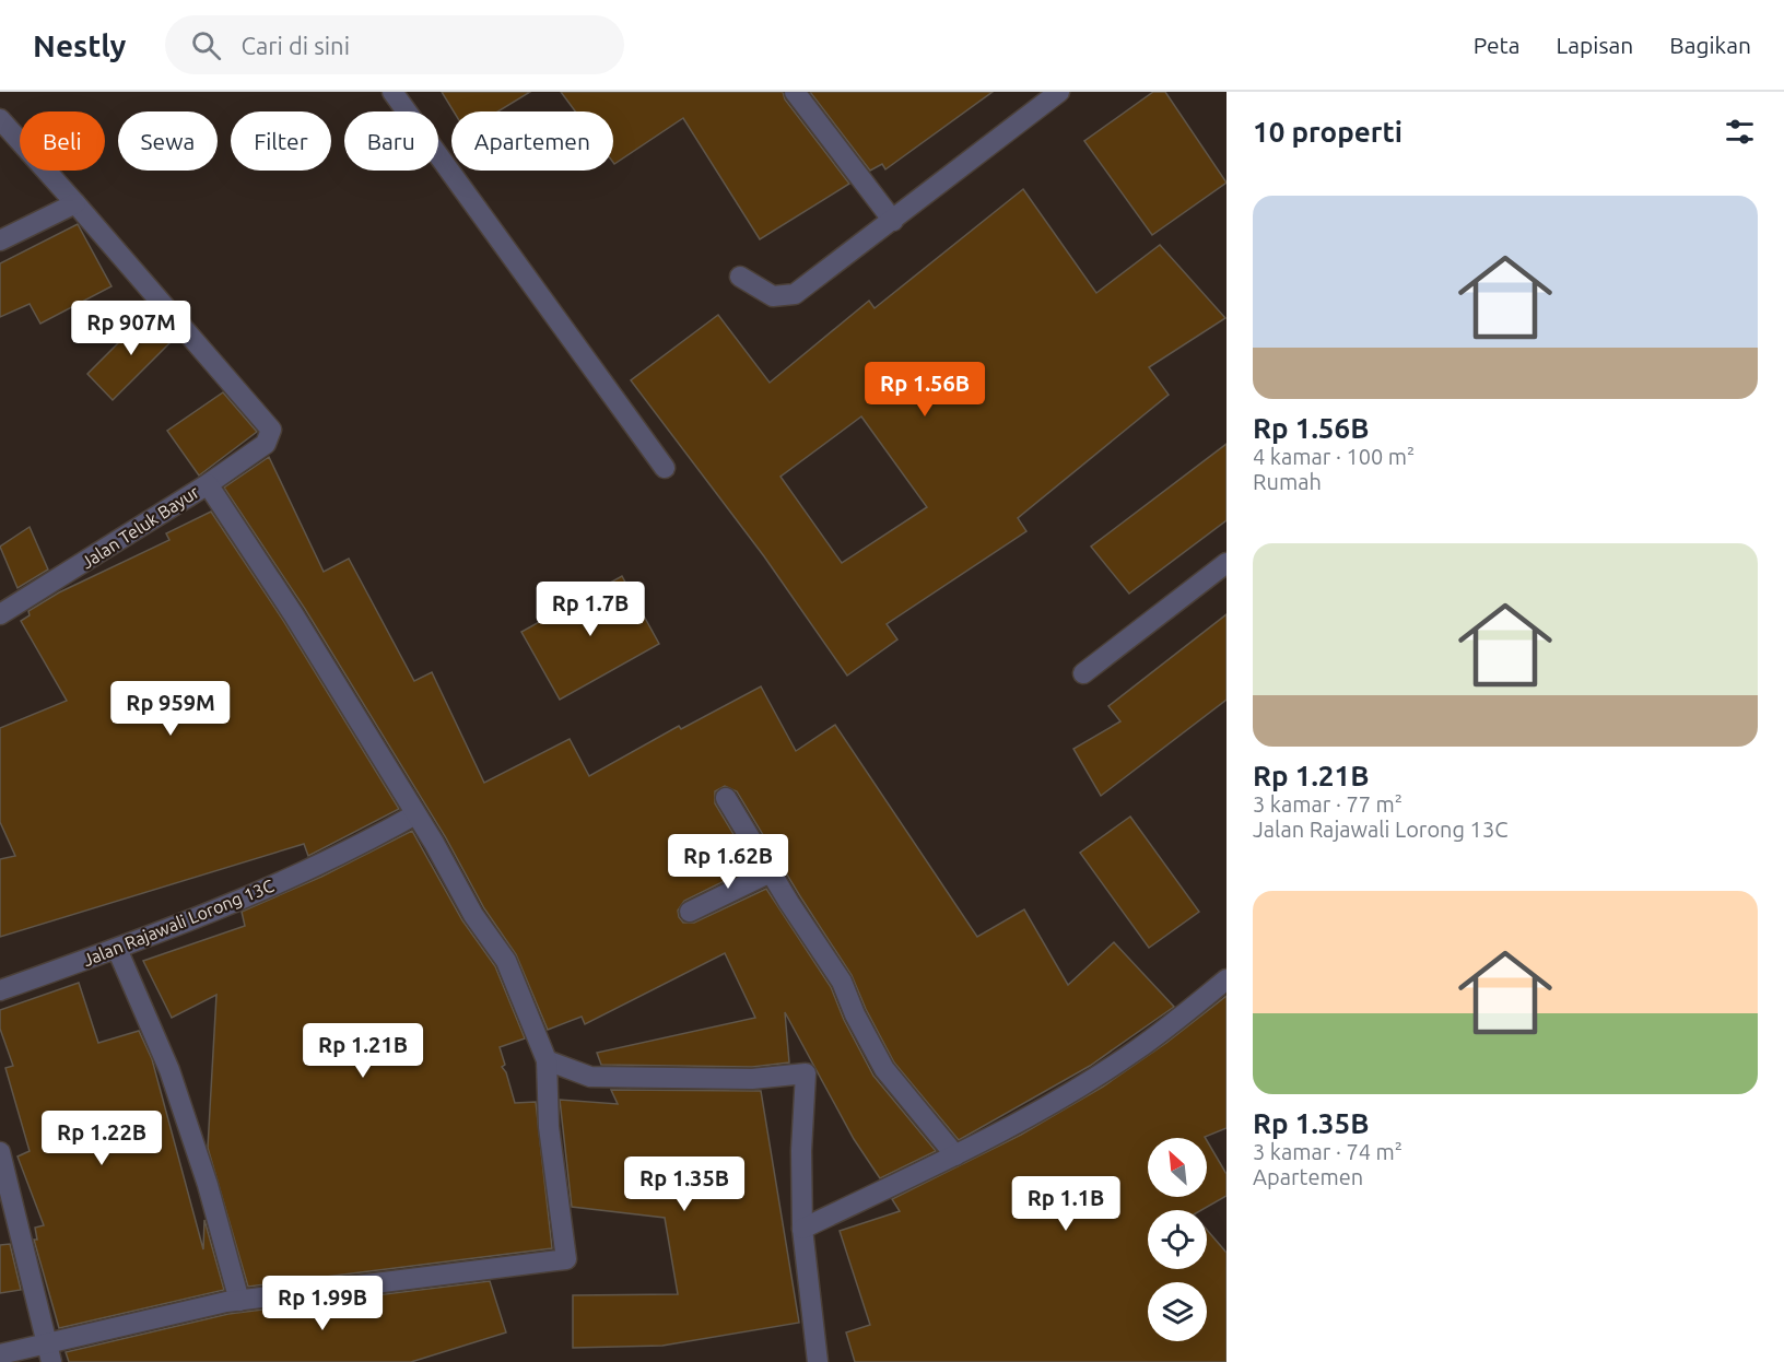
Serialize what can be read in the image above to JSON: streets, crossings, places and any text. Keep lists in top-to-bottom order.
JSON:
{
  "streets": {
    "street": ["Jalan Teluk Bayur", "Jalan Rajawali Lorong 13C"]
  },
  "north": "top left",
  "page": {
    "header": "Nestly",
    "search": "Cari di sini",
    "nav": ["Peta", "Lapisan", "Bagikan"],
    "heading": "10 properti",
    "chip": [
      "Beli",
      "Sewa",
      "Filter",
      "Baru",
      "Apartemen"
    ],
    "list": [
      {
        "name": "Rp 1.56B",
        "note": "4 kamar · 100 m² · Rumah"
      },
      {
        "name": "Rp 1.21B",
        "note": "3 kamar · 77 m² · Jalan Rajawali Lorong 13C"
      },
      {
        "name": "Rp 1.35B",
        "note": "3 kamar · 74 m² · Apartemen"
      }
    ],
    "price": [
      "Rp 907M",
      "Rp 1.56B",
      "Rp 1.7B",
      "Rp 959M",
      "Rp 1.62B",
      "Rp 1.21B",
      "Rp 1.22B",
      "Rp 1.35B",
      "Rp 1.1B",
      "Rp 1.99B"
    ]
  }
}
